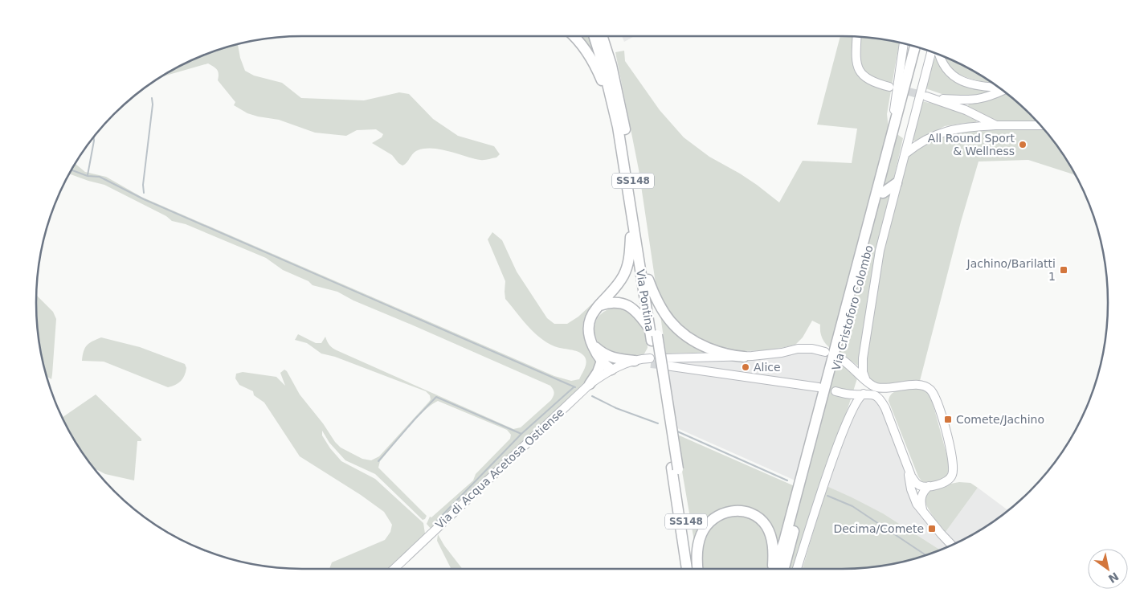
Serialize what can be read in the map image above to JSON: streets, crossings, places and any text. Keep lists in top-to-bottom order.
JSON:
{
  "streets": {
    "highway": ["SS148", "Via Pontina", "Via Cristoforo Colombo"],
    "main road": ["Via di Acqua Acetosa Ostiense"]
  },
  "places": {
    "other": ["All Round Sport & Wellness", "Alice"],
    "transit": ["Jachino/Barilatti 1", "Comete/Jachino", "Decima/Comete"]
  },
  "north": "bottom right"
}
